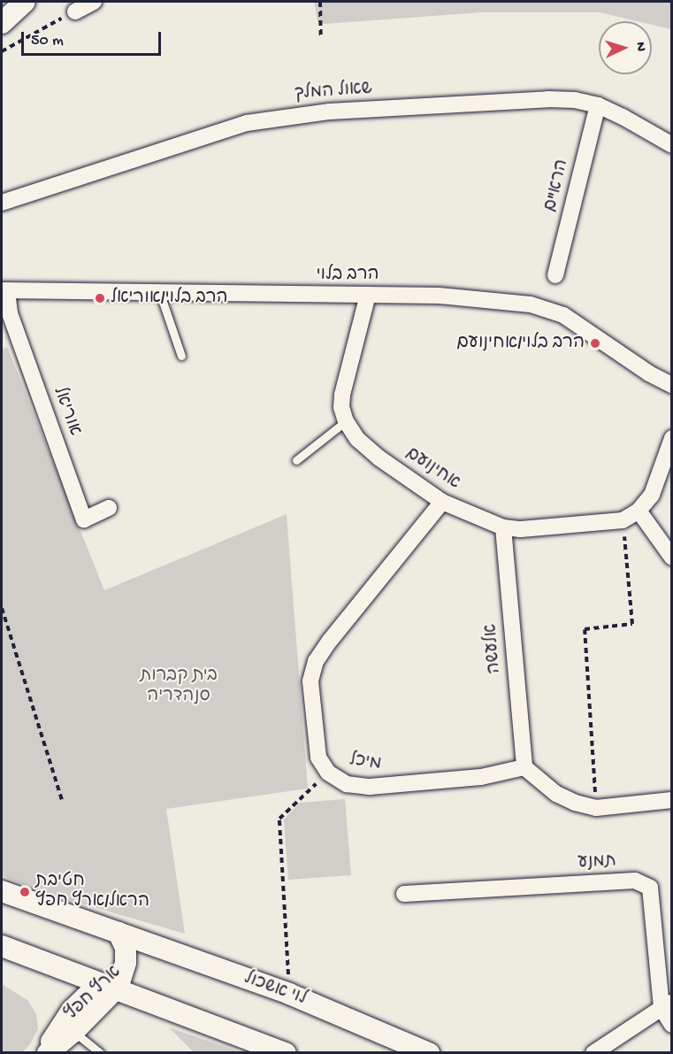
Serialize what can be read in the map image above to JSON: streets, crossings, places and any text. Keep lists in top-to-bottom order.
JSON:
{
  "streets": {
    "street": [
      "שאול המלך",
      "הרא\"ם",
      "הרב בלוי",
      "אוריאל",
      "אחינועם",
      "אלעשה",
      "מיכל",
      "תמנע",
      "לוי אשכול",
      "ארץ חפץ"
    ]
  },
  "crossings": [
    ["שאול המלך", "הרא\"ם"],
    ["הרב בלוי", "אוריאל"],
    ["הרב בלוי", "אחינועם"],
    ["אחינועם", "אלעשה"],
    ["אחינועם", "מיכל"],
    ["אלעשה", "מיכל"],
    ["לוי אשכול", "ארץ חפץ"]
  ],
  "parks": ["בית קברות סנהדריה"],
  "places": ["הרב בלוי/אוריאל", "הרב בלוי/אחינועם", "חטיבת הראל/ארץ חפץ"],
  "scale_bar": "50 m",
  "north": "right"
}
